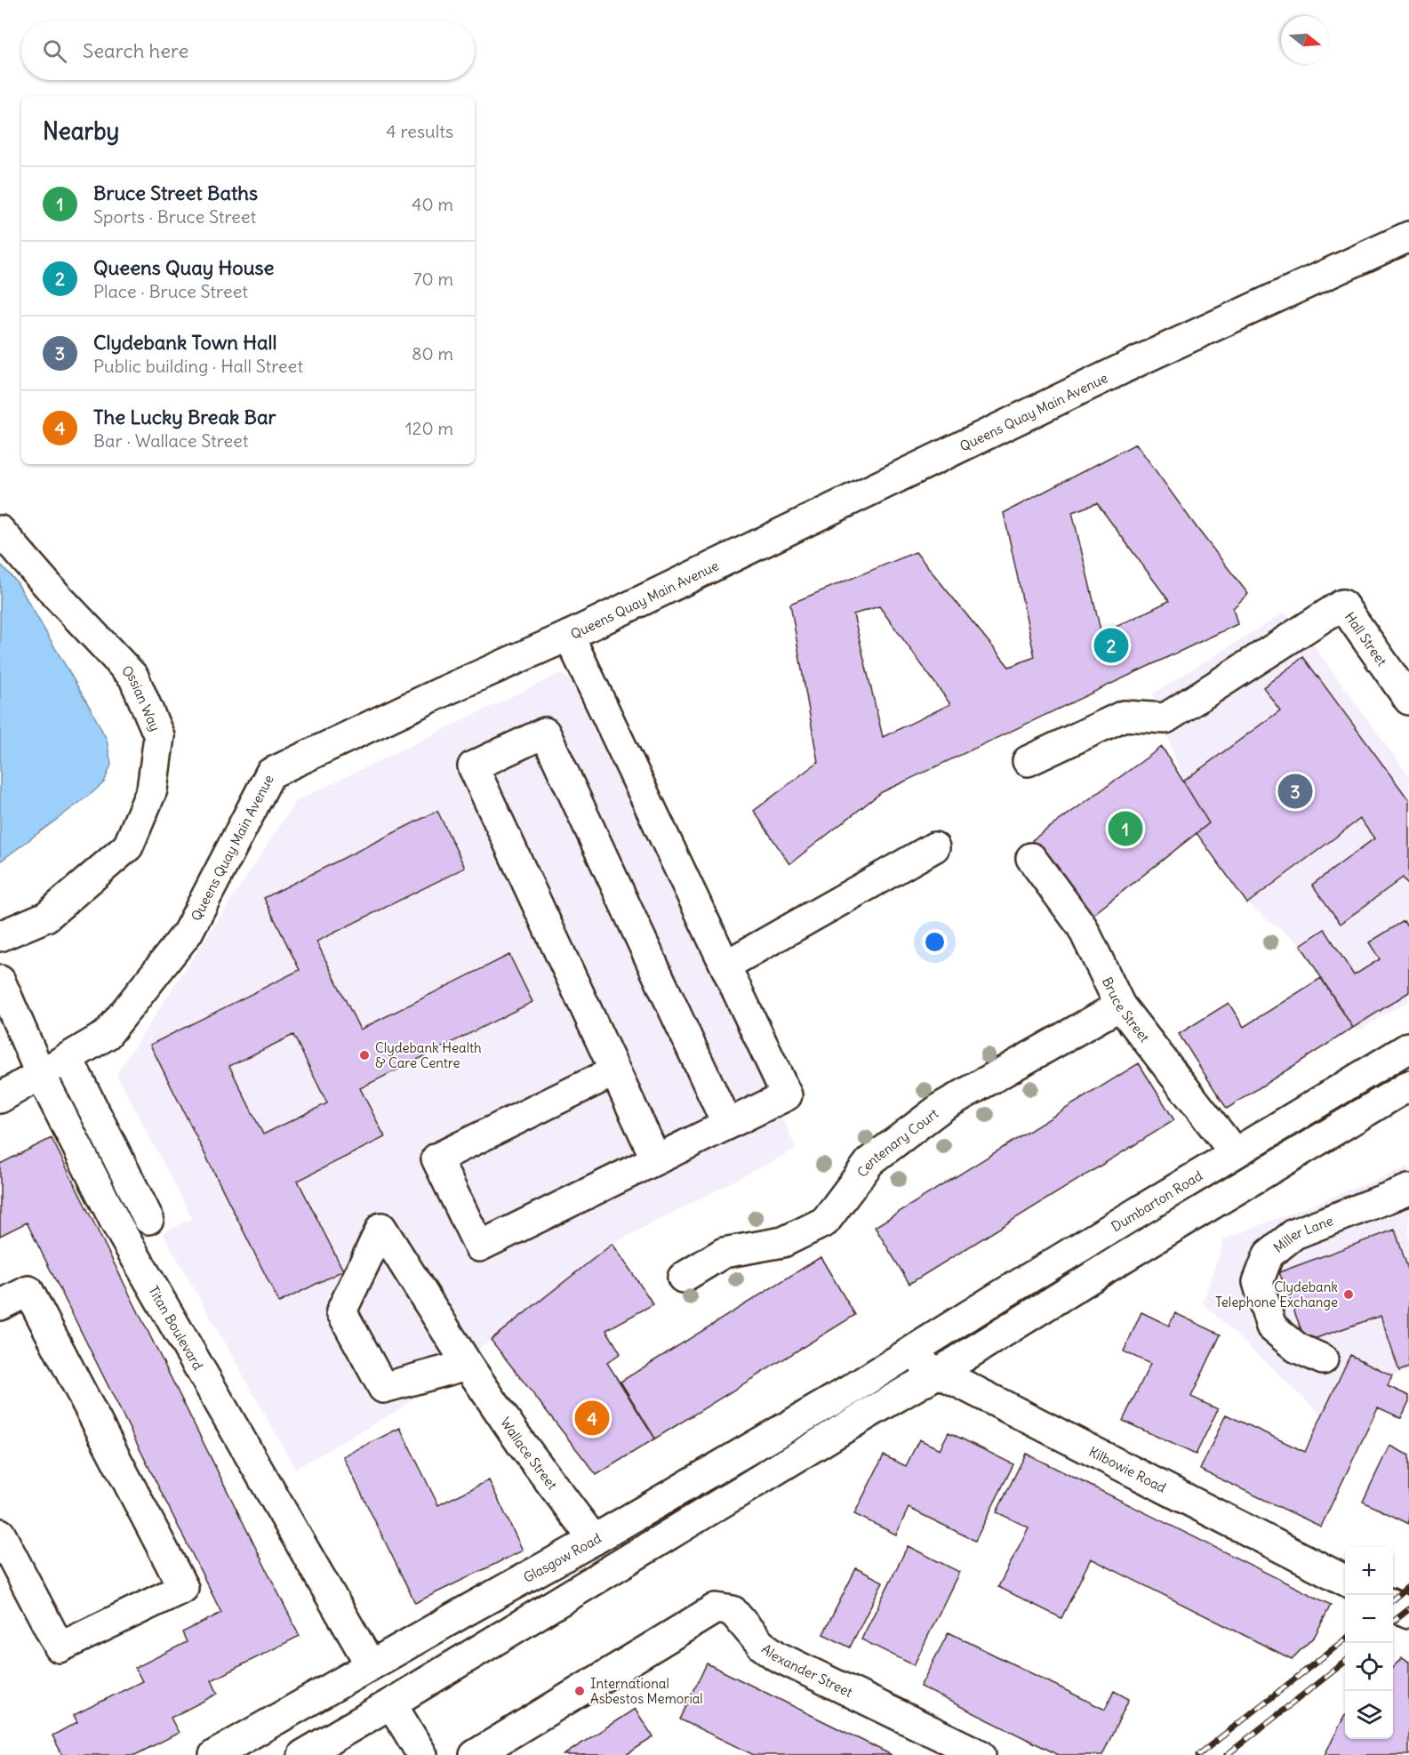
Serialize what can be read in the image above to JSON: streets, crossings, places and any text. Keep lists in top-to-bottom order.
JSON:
{
  "streets": {
    "street": [
      "Queens Quay Main Avenue",
      "Hall Street",
      "Ossian Way",
      "Bruce Street",
      "Centenary Court",
      "Dumbarton Road",
      "Miller Lane",
      "Titan Boulevard",
      "Wallace Street",
      "Kilbowie Road",
      "Glasgow Road",
      "Alexander Street"
    ]
  },
  "crossings": [
    ["Queens Quay Main Avenue", "Titan Boulevard"],
    ["Bruce Street", "Centenary Court"],
    ["Bruce Street", "Dumbarton Road"],
    ["Dumbarton Road", "Kilbowie Road"],
    ["Dumbarton Road", "Glasgow Road"],
    ["Titan Boulevard", "Glasgow Road"],
    ["Wallace Street", "Glasgow Road"],
    ["Kilbowie Road", "Glasgow Road"]
  ],
  "places": ["Clydebank Health & Care Centre", "Clydebank Telephone Exchange", "International Asbestos Memorial"],
  "north": "right",
  "page": {
    "search": "Search here",
    "heading": ["Nearby", "4 results"],
    "list": [
      {
        "mark": "1",
        "name": "Bruce Street Baths",
        "note": "Sports · Bruce Street",
        "value": "40 m"
      },
      {
        "mark": "2",
        "name": "Queens Quay House",
        "note": "Place · Bruce Street",
        "value": "70 m"
      },
      {
        "mark": "3",
        "name": "Clydebank Town Hall",
        "note": "Public building · Hall Street",
        "value": "80 m"
      },
      {
        "mark": "4",
        "name": "The Lucky Break Bar",
        "note": "Bar · Wallace Street",
        "value": "120 m"
      }
    ],
    "pins": [
      "2",
      "3",
      "1",
      "4"
    ],
    "map_buttons": ["+", "−"]
  }
}
